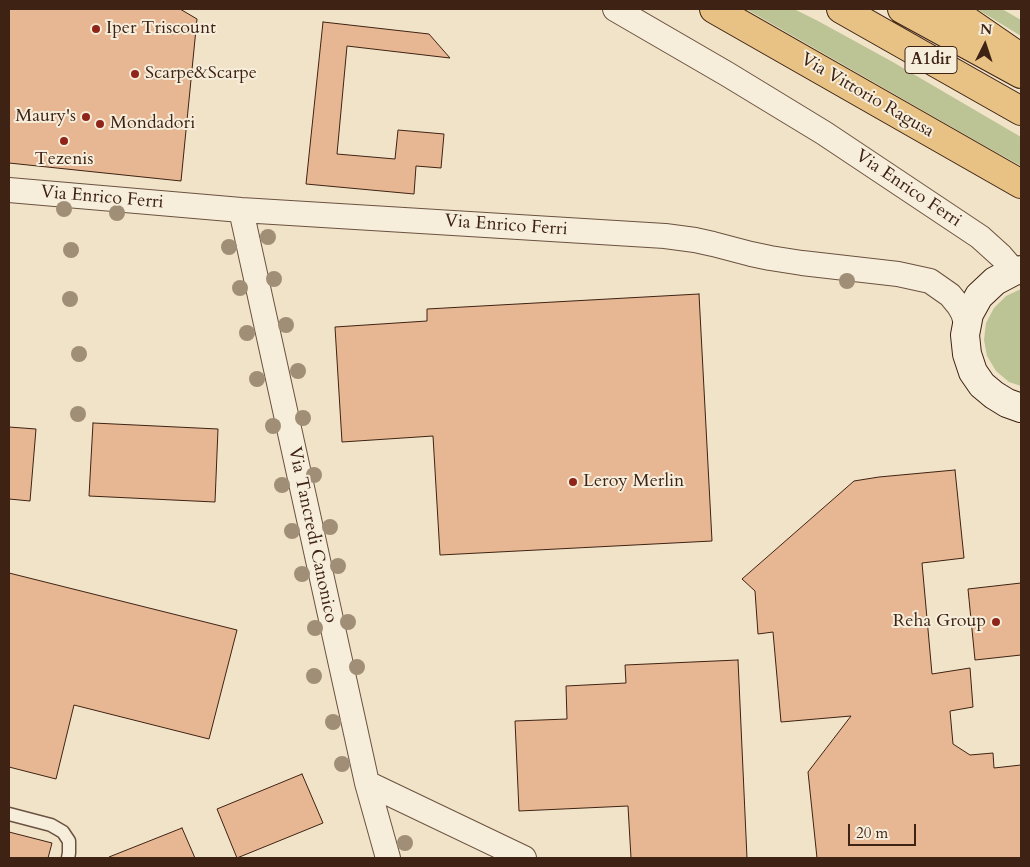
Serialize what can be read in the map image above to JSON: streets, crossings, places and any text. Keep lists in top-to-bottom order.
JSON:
{
  "streets": {
    "highway": ["A1dir", "Via Vittorio Ragusa"],
    "street": ["Via Enrico Ferri", "Via Tancredi Canonico"]
  },
  "crossings": [
    ["Via Enrico Ferri", "Via Tancredi Canonico"]
  ],
  "places": [
    "Iper Triscount",
    "Scarpe&Scarpe",
    "Maury's",
    "Mondadori",
    "Tezenis",
    "Leroy Merlin",
    "Reha Group"
  ],
  "scale_bar": "20 m",
  "north": "top"
}
